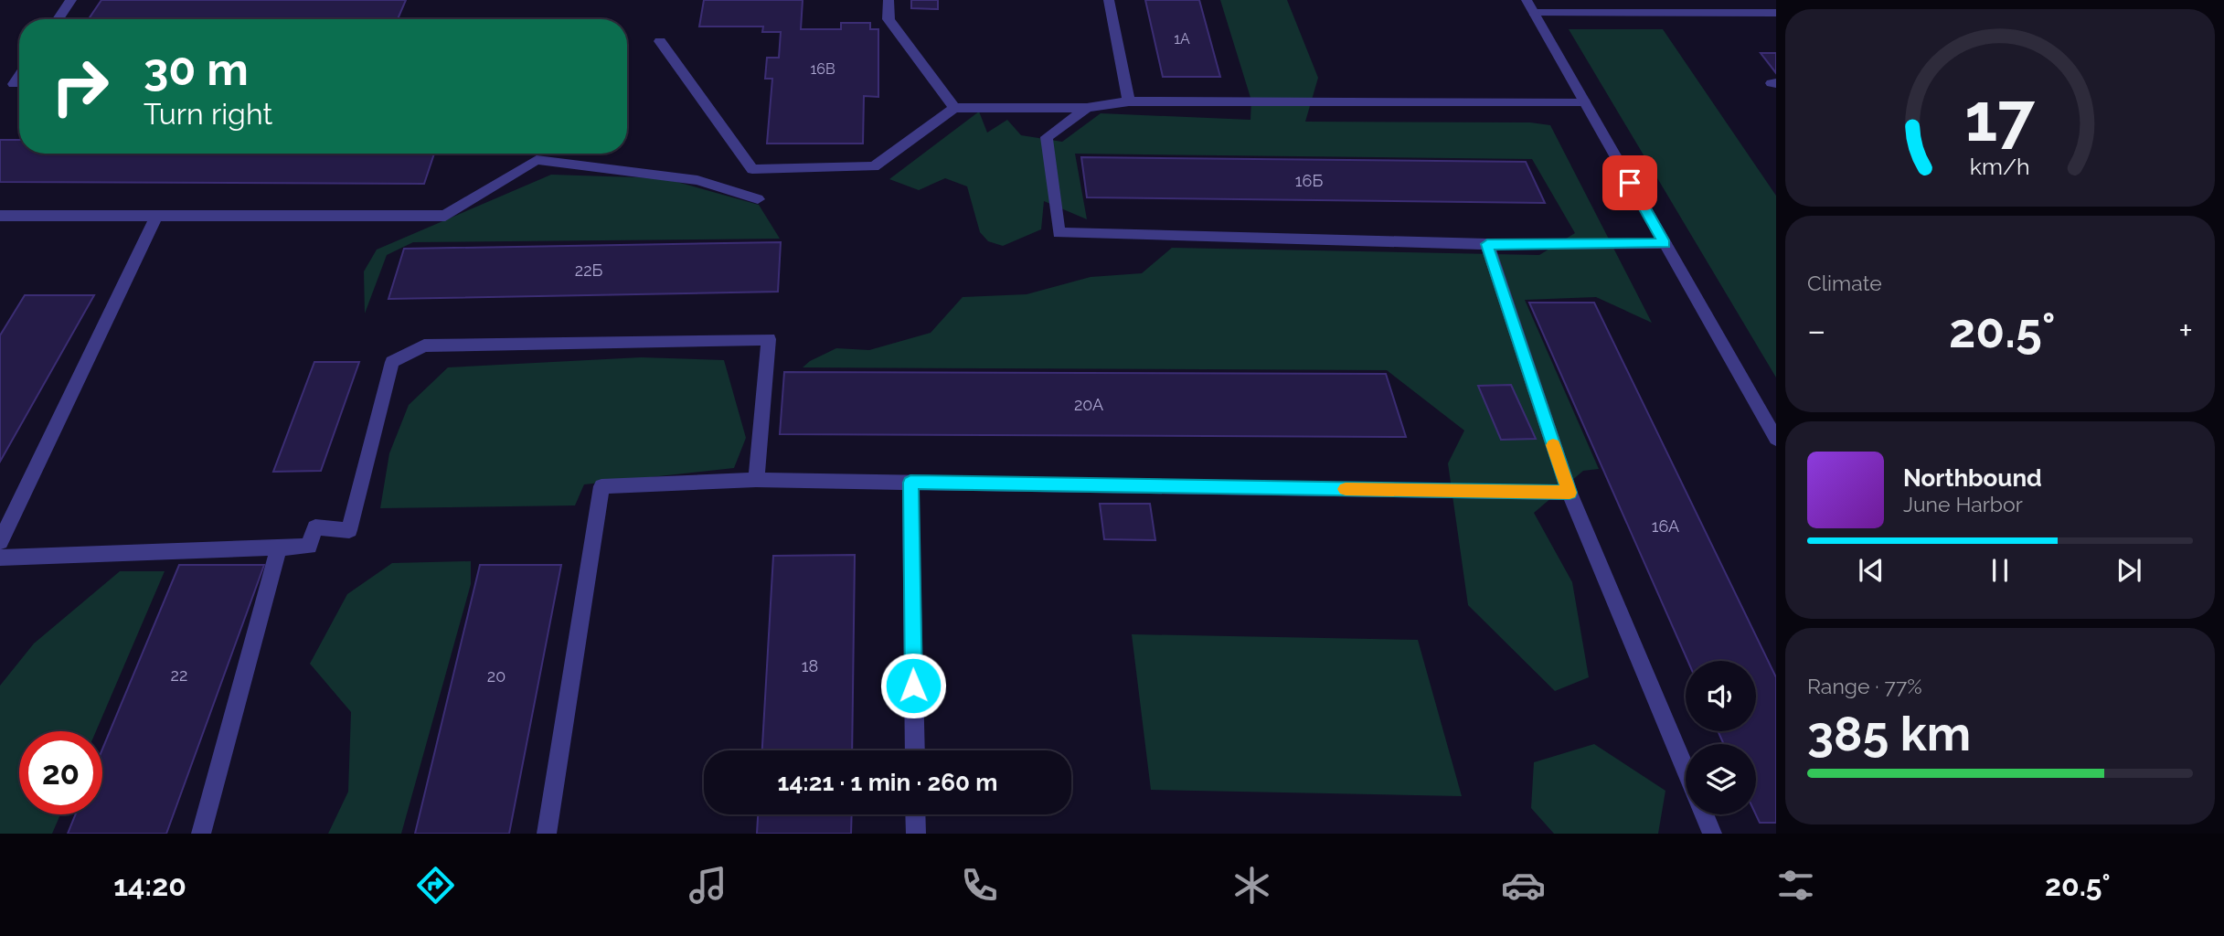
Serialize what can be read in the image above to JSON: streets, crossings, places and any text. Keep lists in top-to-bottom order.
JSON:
{
  "house_numbers": [
    "1А",
    "16В",
    "16Б",
    "22Б",
    "20А",
    "16А",
    "18",
    "22",
    "20"
  ],
  "page": {
    "turn": ["30 m", "Turn right"],
    "tile": [
      "Climate",
      ["Range · 77%", "385 km"]
    ],
    "heat": ["−", "20.5°", "+"],
    "song": ["Northbound", "June Harbor"],
    "limit": "20",
    "trip": "14:21 · 1 min · 260 m",
    "tabs": ["14:20", "20.5°"],
    "gauge": ["17", "km/h"]
  }
}
